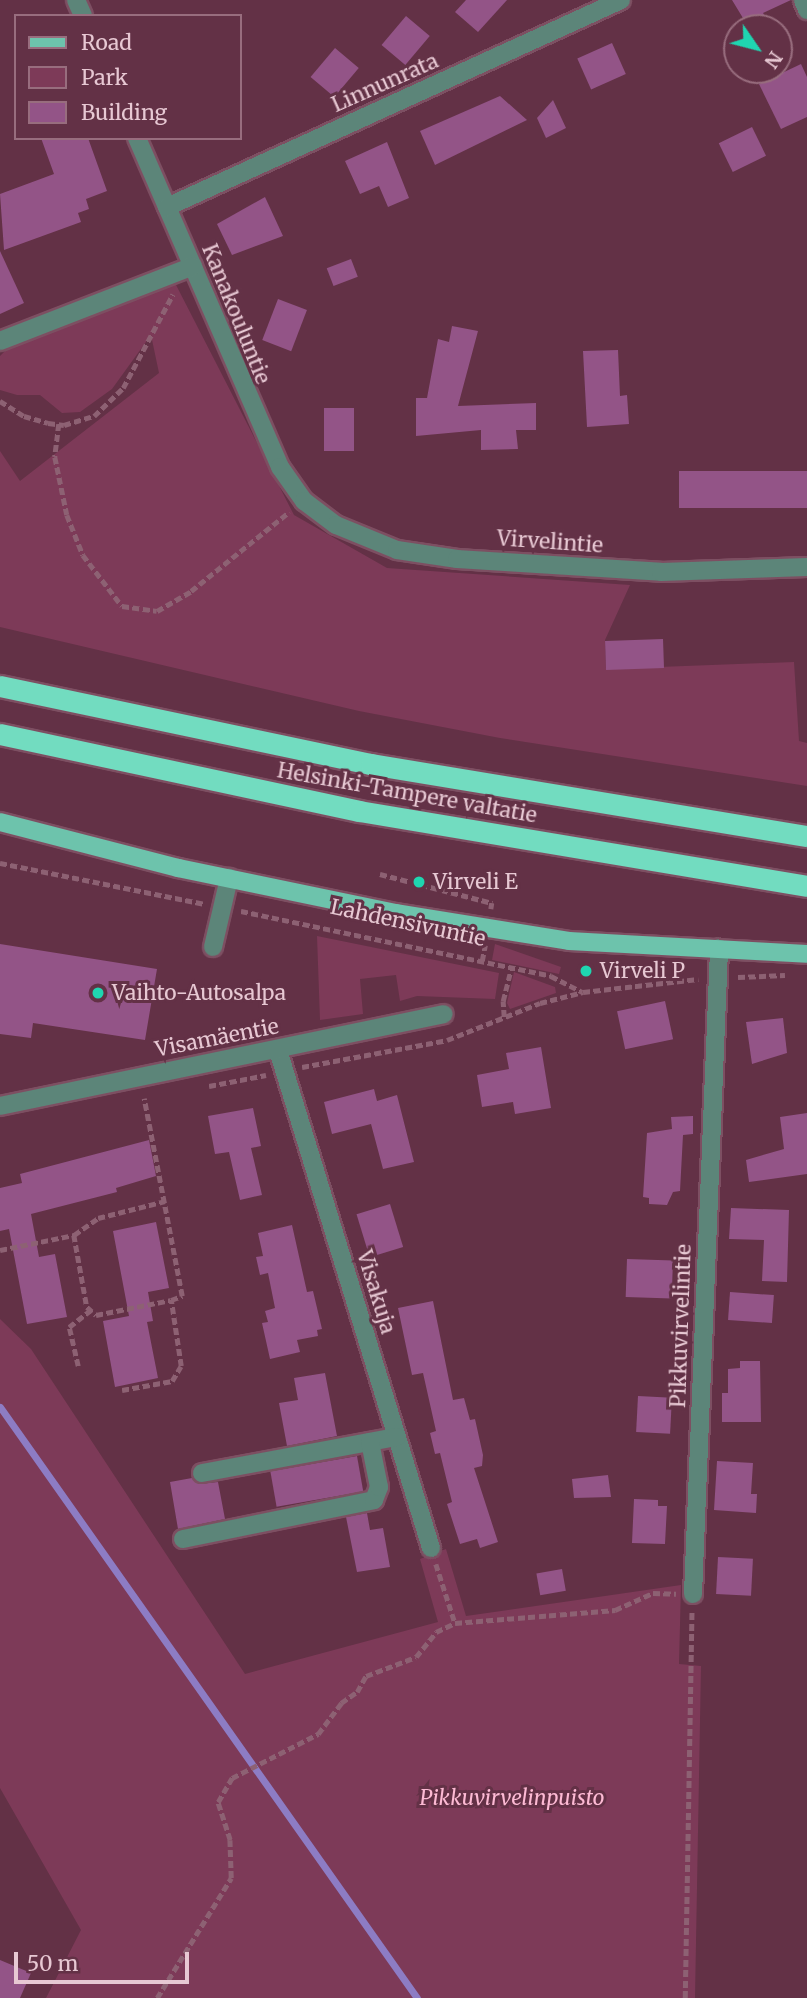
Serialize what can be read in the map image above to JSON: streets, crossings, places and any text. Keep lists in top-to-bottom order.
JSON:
{
  "streets": {
    "highway": ["Helsinki-Tampere valtatie"],
    "main road": ["Lahdensivuntie"],
    "street": [
      "Linnunrata",
      "Kanakouluntie",
      "Virvelintie",
      "Visamäentie",
      "Visakuja",
      "Pikkuvirvelintie"
    ]
  },
  "crossings": [
    ["Linnunrata", "Kanakouluntie"],
    ["Kanakouluntie", "Virvelintie"],
    ["Lahdensivuntie", "Pikkuvirvelintie"],
    ["Visamäentie", "Visakuja"]
  ],
  "parks": ["Pikkuvirvelinpuisto"],
  "places": ["Virveli E", "Virveli P", "Vaihto-Autosalpa"],
  "legend": ["Road", "Park", "Building"],
  "scale_bar": "50 m",
  "north": "bottom right"
}
